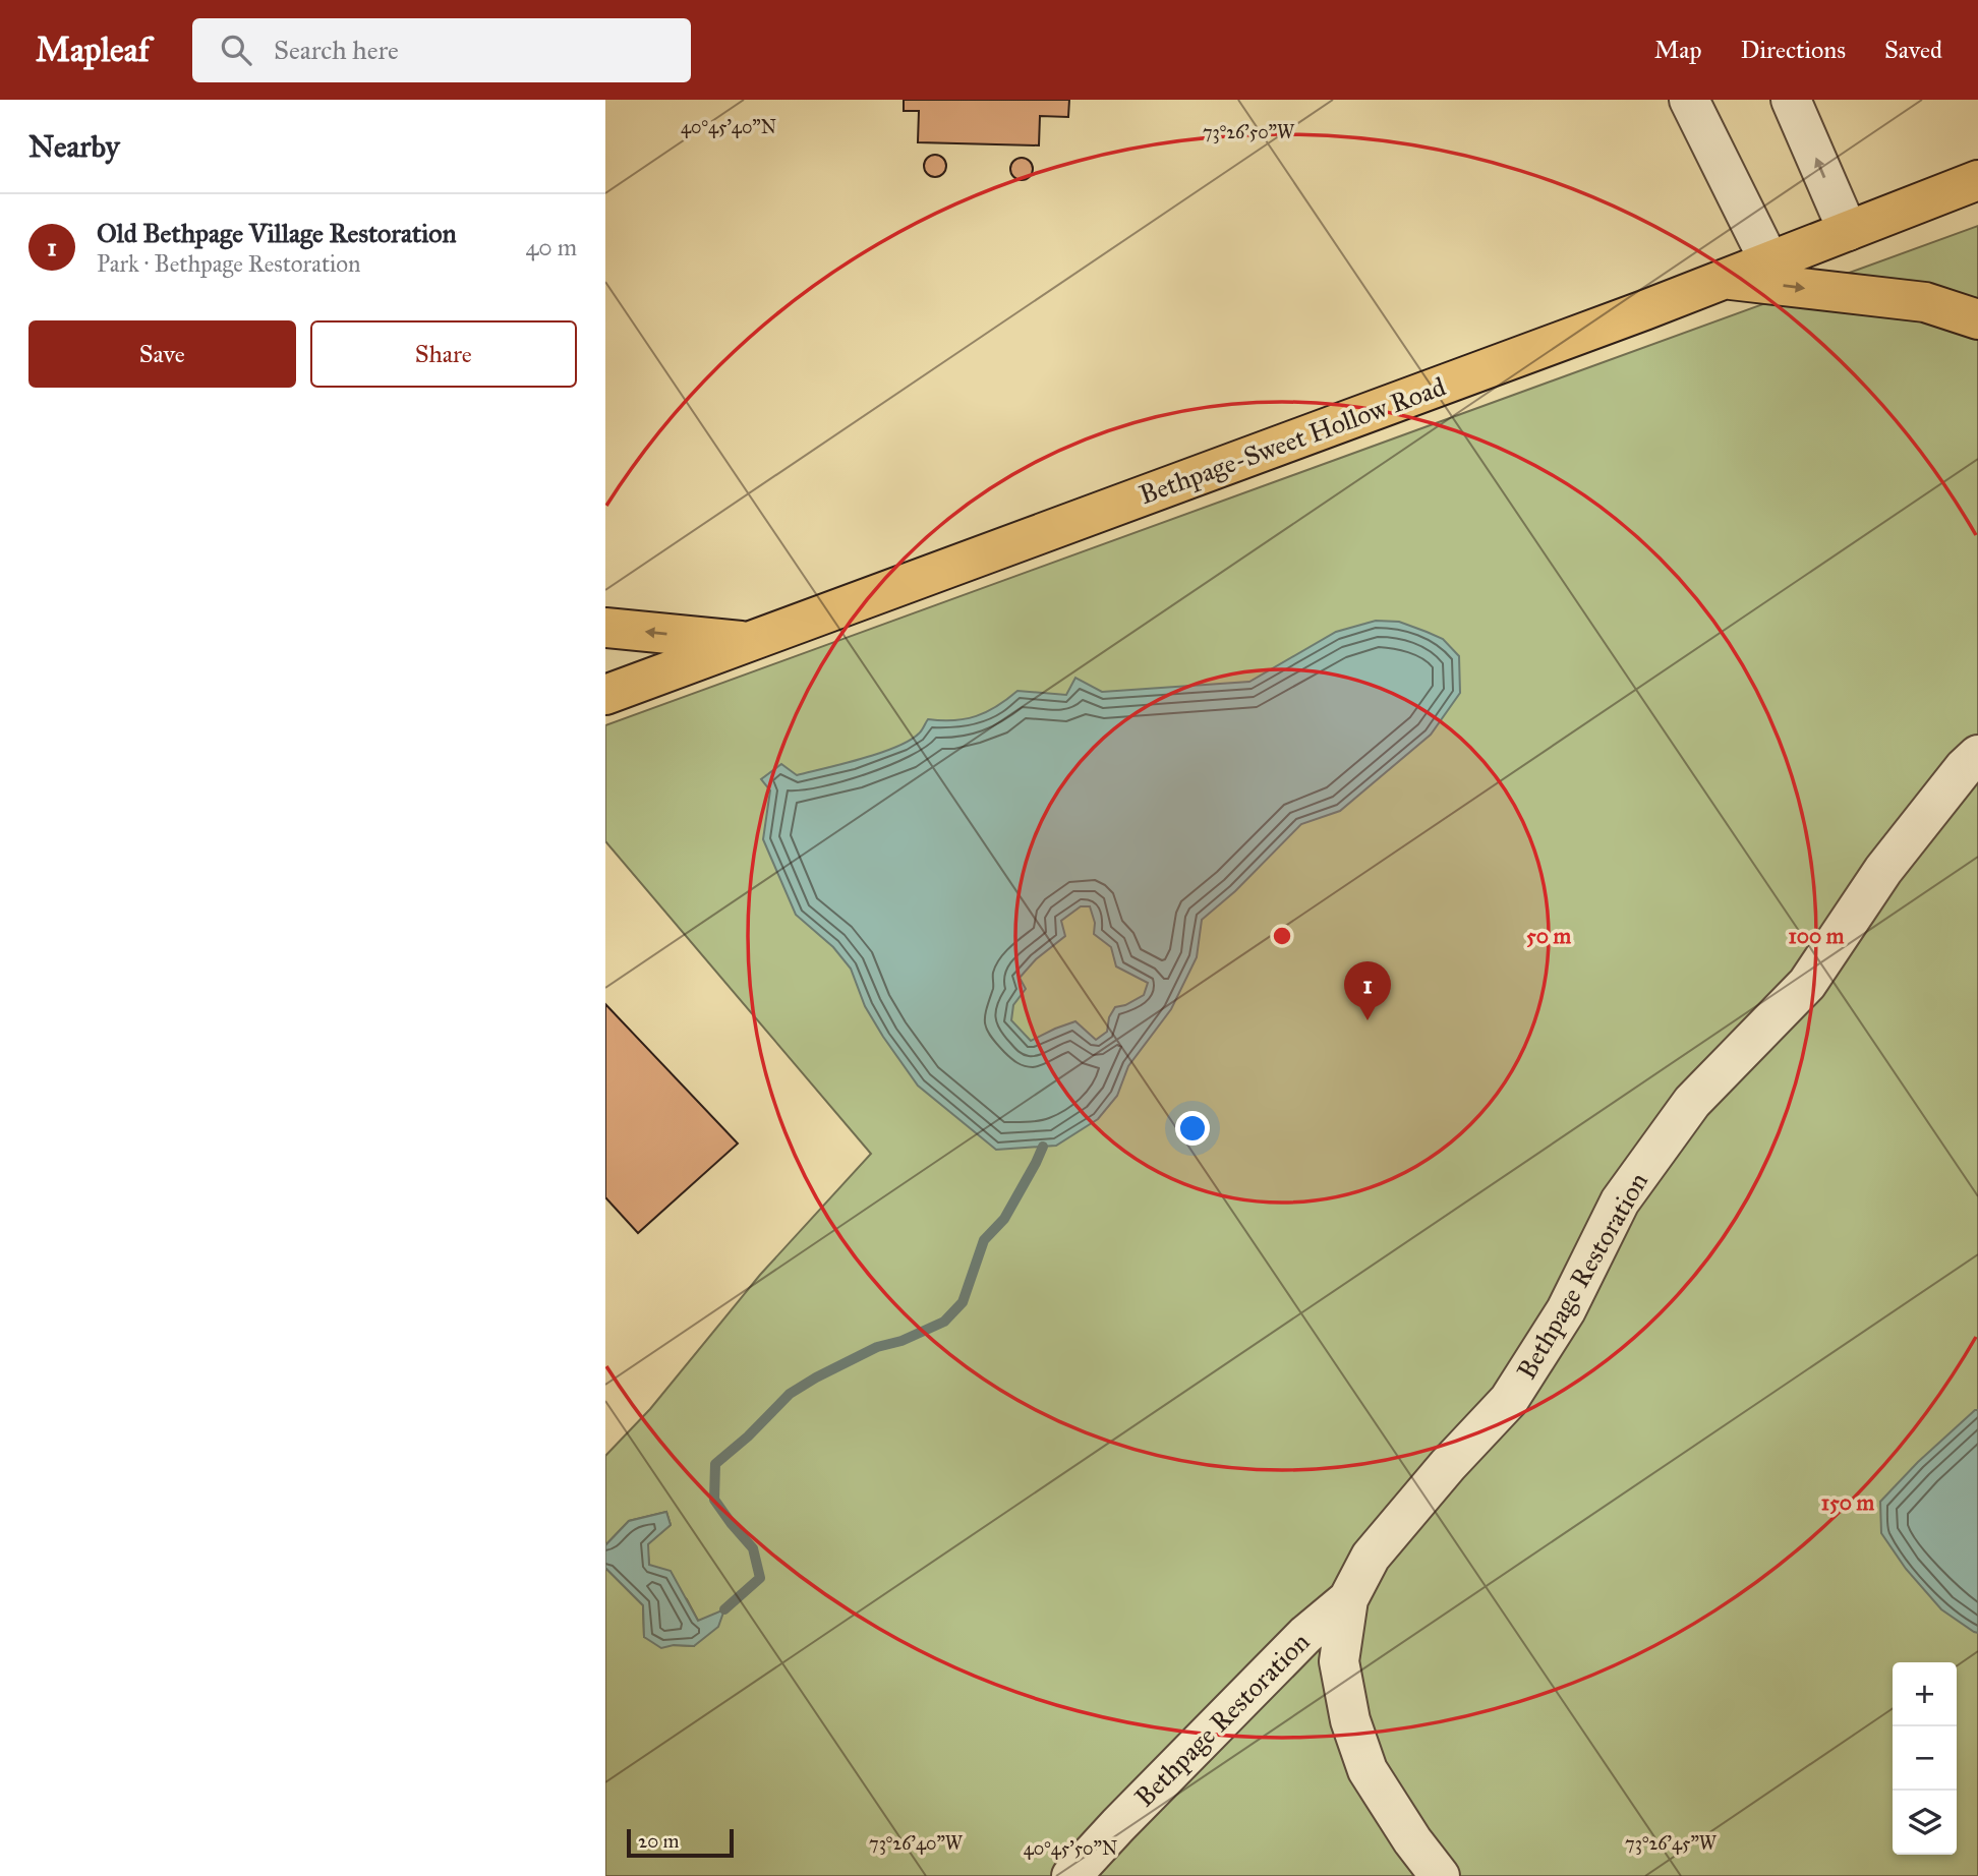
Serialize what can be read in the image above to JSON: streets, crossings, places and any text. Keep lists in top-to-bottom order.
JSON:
{
  "streets": {
    "main road": ["Bethpage-Sweet Hollow Road"],
    "street": ["Bethpage Restoration"]
  },
  "scale_bar": "20 m",
  "page": {
    "header": "Mapleaf",
    "search": "Search here",
    "nav": ["Map", "Directions", "Saved"],
    "heading": "Nearby",
    "list": [
      {
        "mark": "1",
        "name": "Old Bethpage Village Restoration",
        "note": "Park · Bethpage Restoration",
        "value": "40 m"
      }
    ],
    "buttons": ["Save", "Share"],
    "pins": "1",
    "map_buttons": ["+", "−"],
    "scale": "20 m"
  },
  "coordinates": [
    "40°45'40\"N",
    "73°26'50\"W",
    "73°26'40\"W",
    "73°26'45\"W",
    "40°45'50\"N"
  ],
  "rings": ["50 m", "100 m", "150 m"]
}
